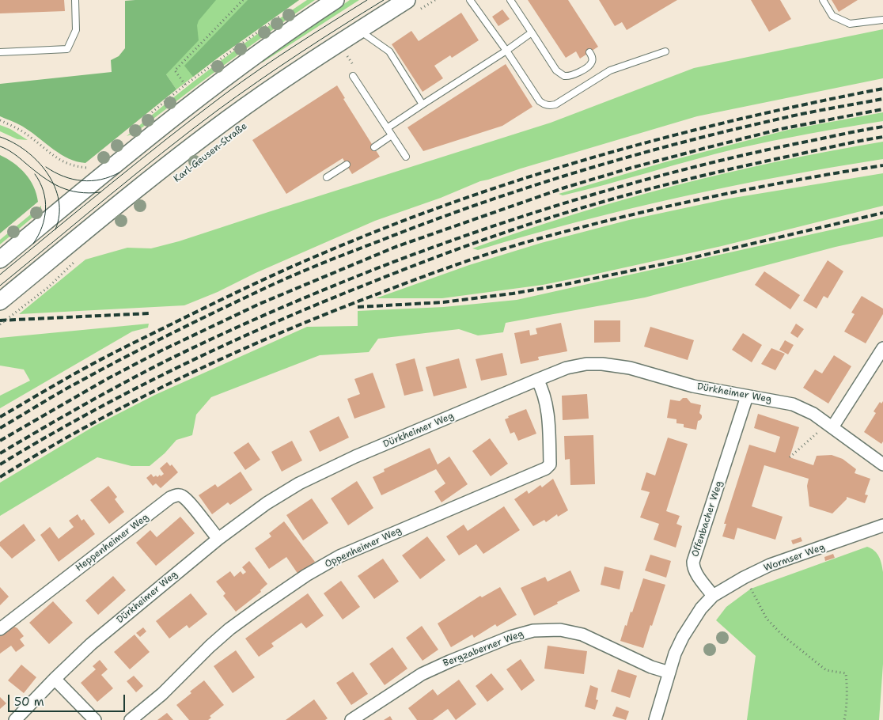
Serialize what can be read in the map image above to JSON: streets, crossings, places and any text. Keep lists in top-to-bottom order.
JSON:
{
  "streets": {
    "main road": ["Karl-Geusen-Straße"],
    "street": [
      "Dürkheimer Weg",
      "Offenbacher Weg",
      "Heppenheimer Weg",
      "Oppenheimer Weg",
      "Wormser Weg",
      "Bergzaberner Weg"
    ]
  },
  "crossings": [
    ["Dürkheimer Weg", "Offenbacher Weg"],
    ["Dürkheimer Weg", "Heppenheimer Weg"],
    ["Dürkheimer Weg", "Oppenheimer Weg"],
    ["Offenbacher Weg", "Wormser Weg"]
  ],
  "scale_bar": "50 m"
}
